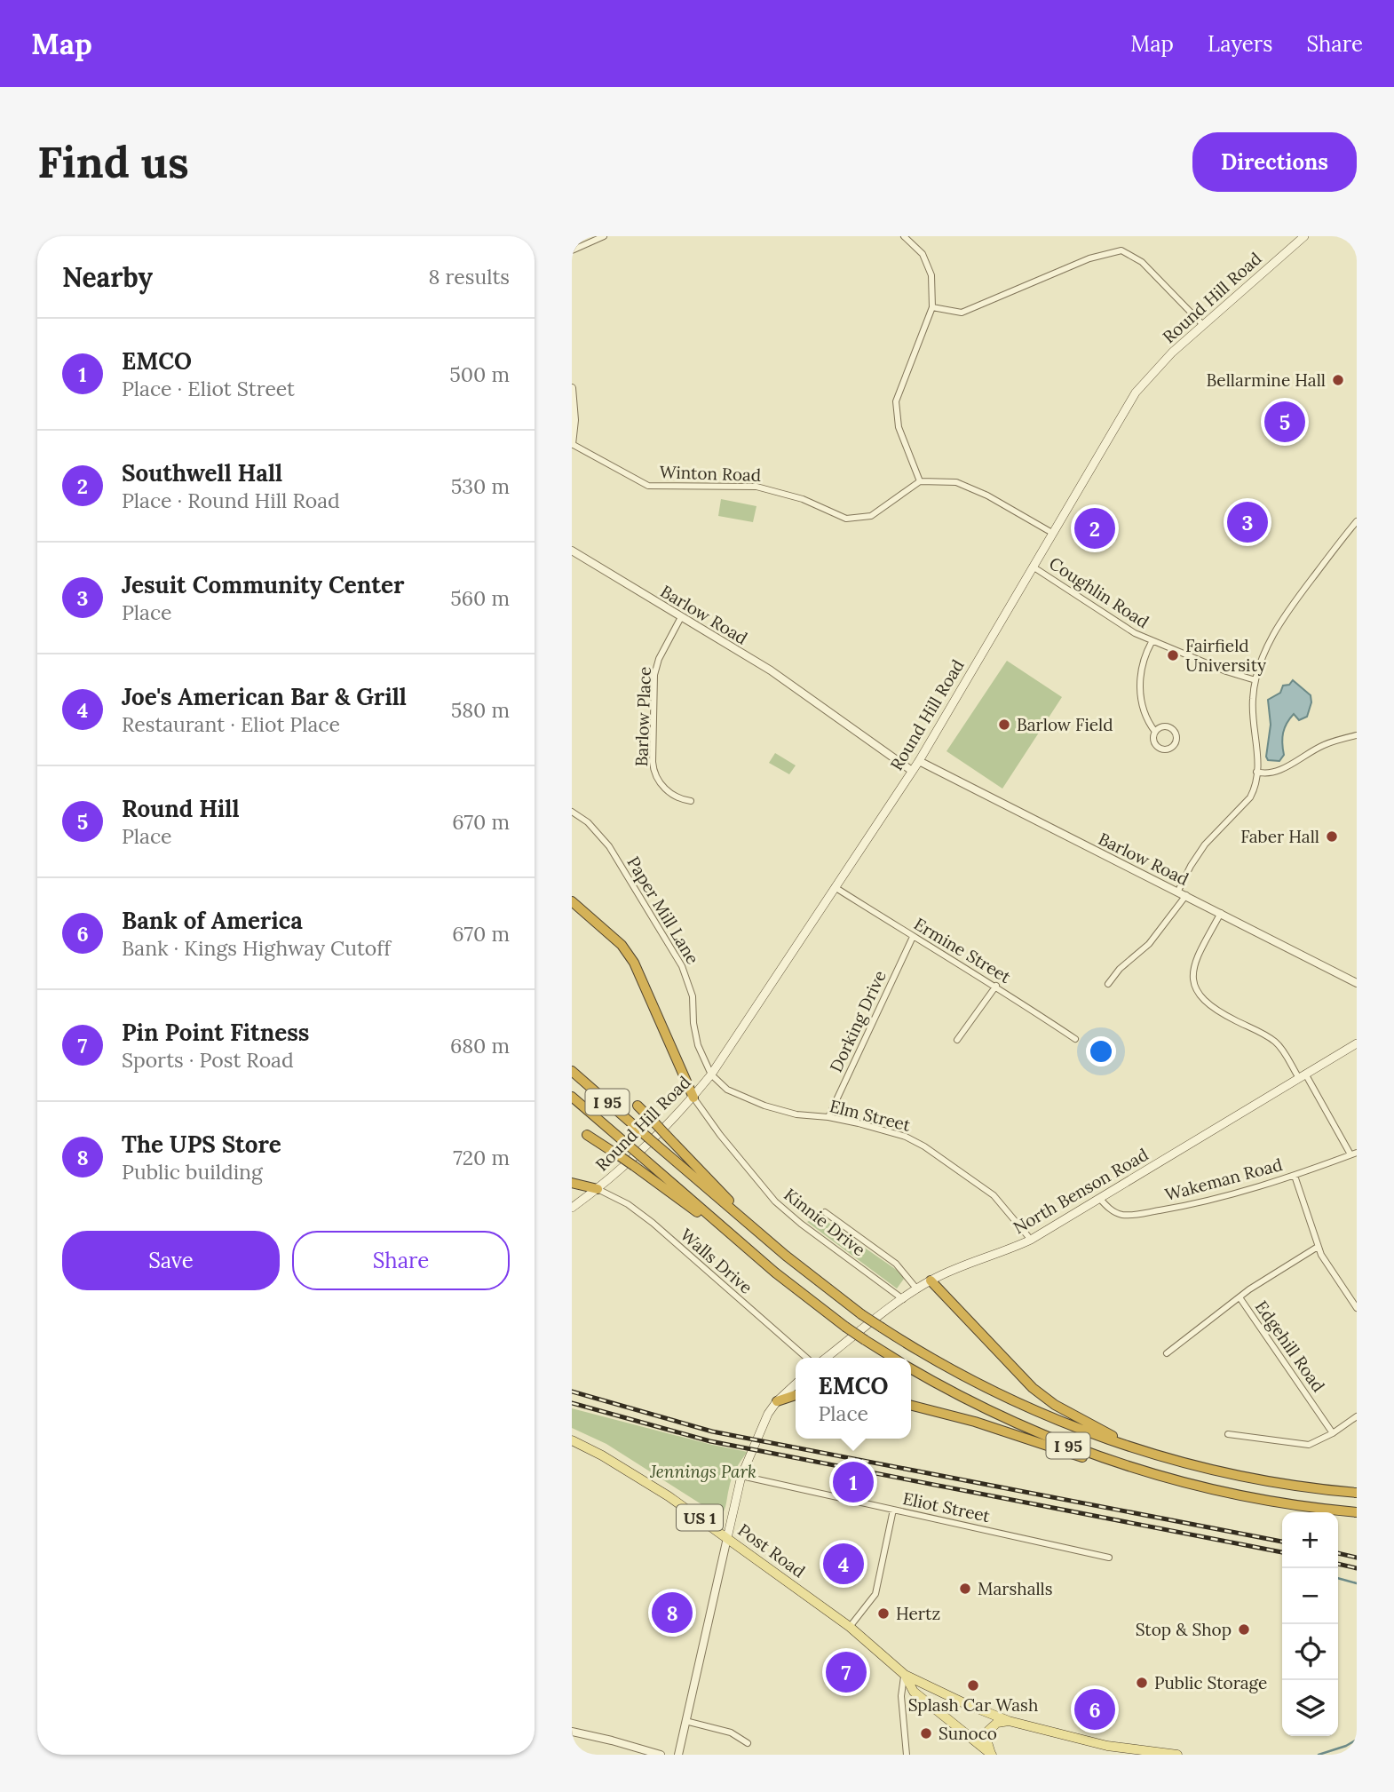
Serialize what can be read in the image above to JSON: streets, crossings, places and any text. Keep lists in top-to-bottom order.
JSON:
{
  "streets": {
    "highway": ["I 95"],
    "main road": [
      "Round Hill Road",
      "North Benson Road",
      "US 1",
      "Post Road"
    ],
    "street": [
      "Winton Road",
      "Coughlin Road",
      "Barlow Road",
      "Barlow Place",
      "Paper Mill Lane",
      "Ermine Street",
      "Dorking Drive",
      "Elm Street",
      "Wakeman Road",
      "Kinnie Drive",
      "Walls Drive",
      "Edgehill Road",
      "Eliot Street"
    ]
  },
  "crossings": [
    ["Round Hill Road", "Coughlin Road"],
    ["Round Hill Road", "Barlow Road"],
    ["Round Hill Road", "Paper Mill Lane"],
    ["Round Hill Road", "Ermine Street"],
    ["Round Hill Road", "Elm Street"],
    ["Round Hill Road", "Kinnie Drive"],
    ["Round Hill Road", "Walls Drive"],
    ["Barlow Road", "Barlow Place"],
    ["Paper Mill Lane", "Elm Street"],
    ["Ermine Street", "Dorking Drive"],
    ["Dorking Drive", "Elm Street"],
    ["Elm Street", "North Benson Road"],
    ["Wakeman Road", "North Benson Road"],
    ["North Benson Road", "Kinnie Drive"],
    ["US 1", "Post Road"]
  ],
  "parks": ["Jennings Park"],
  "places": [
    "Bellarmine Hall",
    "Fairfield University",
    "Barlow Field",
    "Faber Hall",
    "Marshalls",
    "Hertz",
    "Stop & Shop",
    "Public Storage",
    "Splash Car Wash",
    "Sunoco"
  ],
  "page": {
    "header": "Map",
    "nav": ["Map", "Layers", "Share"],
    "buttons": [
      "Directions",
      ["Save", "Share"]
    ],
    "title": "Find us",
    "heading": ["Nearby", "8 results"],
    "list": [
      {
        "mark": "1",
        "name": "EMCO",
        "note": "Place · Eliot Street",
        "value": "500 m"
      },
      {
        "mark": "2",
        "name": "Southwell Hall",
        "note": "Place · Round Hill Road",
        "value": "530 m"
      },
      {
        "mark": "3",
        "name": "Jesuit Community Center",
        "note": "Place",
        "value": "560 m"
      },
      {
        "mark": "4",
        "name": "Joe's American Bar & Grill",
        "note": "Restaurant · Eliot Place",
        "value": "580 m"
      },
      {
        "mark": "5",
        "name": "Round Hill",
        "note": "Place",
        "value": "670 m"
      },
      {
        "mark": "6",
        "name": "Bank of America",
        "note": "Bank · Kings Highway Cutoff",
        "value": "670 m"
      },
      {
        "mark": "7",
        "name": "Pin Point Fitness",
        "note": "Sports · Post Road",
        "value": "680 m"
      },
      {
        "mark": "8",
        "name": "The UPS Store",
        "note": "Public building",
        "value": "720 m"
      }
    ],
    "pins": [
      "5",
      "3",
      "2",
      "1",
      "4",
      "8",
      "7",
      "6"
    ],
    "popup": ["EMCO", "Place"],
    "map_buttons": ["+", "−"]
  }
}
